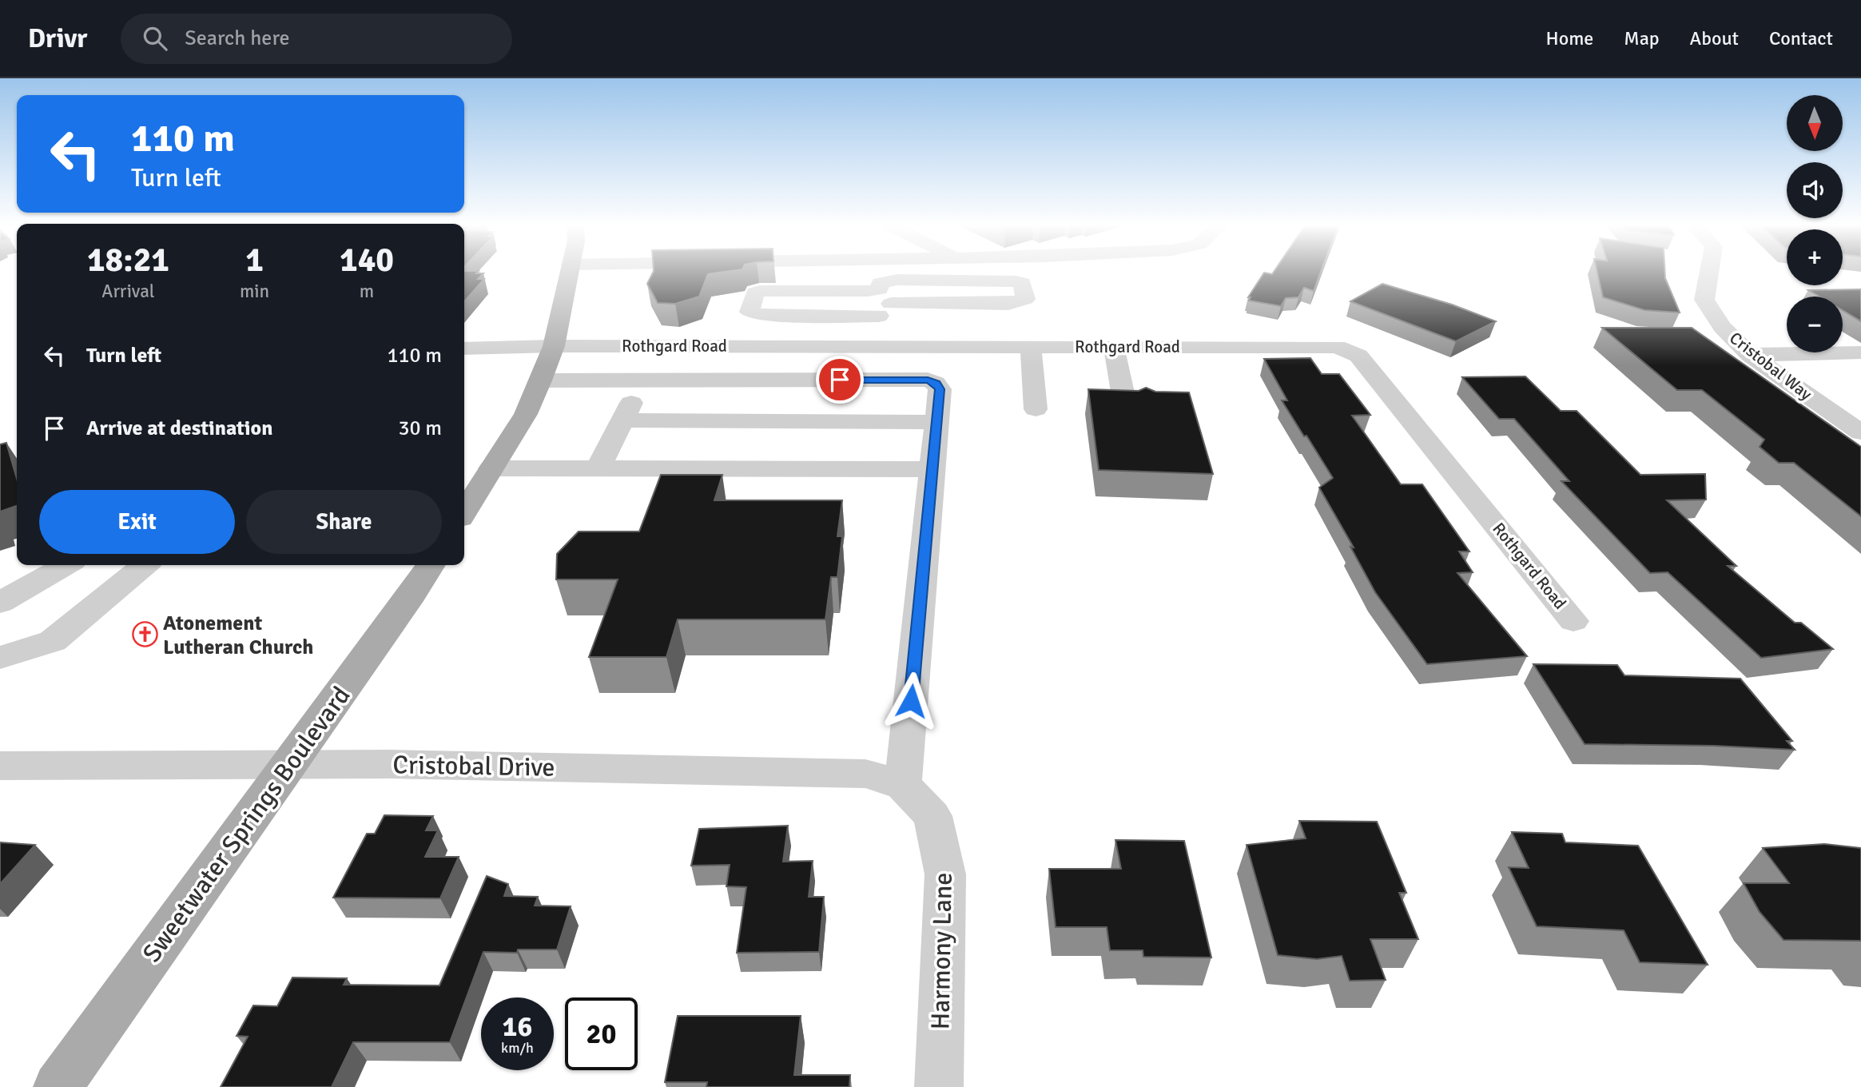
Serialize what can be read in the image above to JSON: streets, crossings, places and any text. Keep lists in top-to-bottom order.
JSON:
{
  "streets": {
    "main road": ["Sweetwater Springs Boulevard"],
    "street": [
      "Rothgard Road",
      "Cristobal Way",
      "Cristobal Drive",
      "Harmony Lane"
    ]
  },
  "crossings": [
    ["Cristobal Drive", "Sweetwater Springs Boulevard"],
    ["Cristobal Drive", "Harmony Lane"]
  ],
  "places": {
    "church": ["Atonement Lutheran Church"]
  },
  "north": "bottom",
  "page": {
    "header": "Drivr",
    "search": "Search here",
    "nav": [
      "Home",
      "Map",
      "About",
      "Contact"
    ],
    "map_buttons": ["+", "−"],
    "turn": ["110 m", "Turn left"],
    "eta": [
      "18:21",
      "Arrival",
      "1",
      "min",
      "140",
      "m"
    ],
    "list": [
      {
        "name": "Turn left",
        "value": "110 m"
      },
      {
        "name": "Arrive at destination",
        "value": "30 m"
      }
    ],
    "buttons": ["Exit", "Share"],
    "speed": "16 km/h",
    "limit": "20"
  }
}
